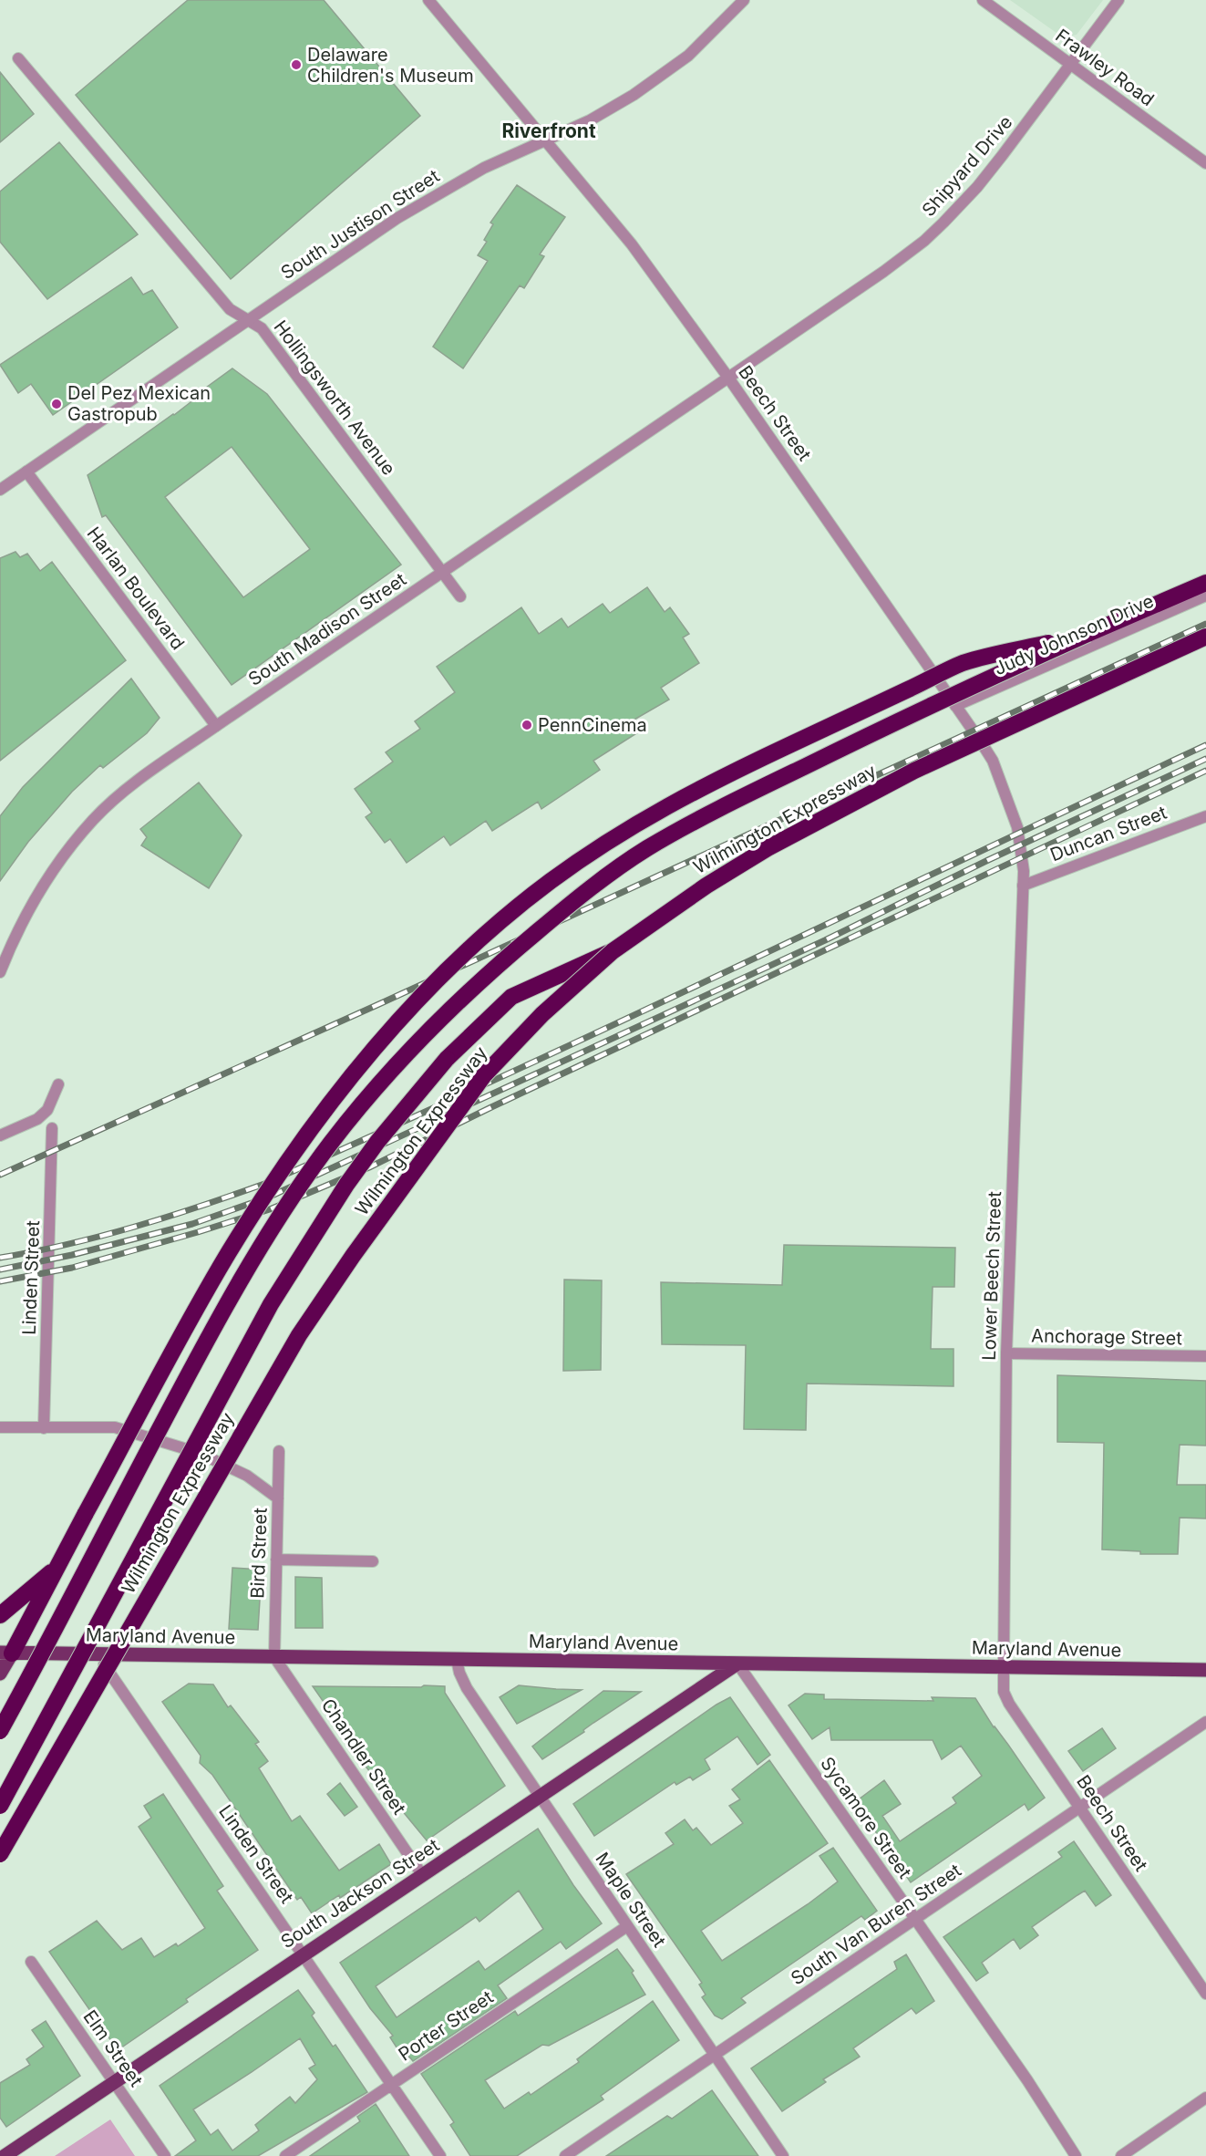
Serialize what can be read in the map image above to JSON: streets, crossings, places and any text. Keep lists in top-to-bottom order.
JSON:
{
  "streets": {
    "highway": ["Wilmington Expressway"],
    "main road": ["Maryland Avenue", "South Jackson Street"],
    "street": [
      "Frawley Road",
      "Shipyard Drive",
      "South Justison Street",
      "Hollingsworth Avenue",
      "Beech Street",
      "Harlan Boulevard",
      "South Madison Street",
      "Judy Johnson Drive",
      "Duncan Street",
      "Lower Beech Street",
      "Linden Street",
      "Anchorage Street",
      "Bird Street",
      "Chandler Street",
      "Sycamore Street",
      "Maple Street",
      "South Van Buren Street",
      "Porter Street",
      "Elm Street"
    ]
  },
  "crossings": [
    ["Frawley Road", "Shipyard Drive"],
    ["Shipyard Drive", "Beech Street"],
    ["Shipyard Drive", "South Madison Street"],
    ["South Justison Street", "Hollingsworth Avenue"],
    ["South Justison Street", "Beech Street"],
    ["South Justison Street", "Harlan Boulevard"],
    ["Hollingsworth Avenue", "South Madison Street"],
    ["Beech Street", "South Madison Street"],
    ["Beech Street", "Judy Johnson Drive"],
    ["Beech Street", "Duncan Street"],
    ["Beech Street", "Lower Beech Street"],
    ["Beech Street", "Maryland Avenue"],
    ["Beech Street", "South Van Buren Street"],
    ["Harlan Boulevard", "South Madison Street"],
    ["Duncan Street", "Lower Beech Street"],
    ["Lower Beech Street", "Anchorage Street"],
    ["Lower Beech Street", "Maryland Avenue"],
    ["Linden Street", "Maryland Avenue"],
    ["Linden Street", "South Jackson Street"],
    ["Linden Street", "Porter Street"],
    ["Bird Street", "Maryland Avenue"],
    ["Bird Street", "Chandler Street"],
    ["Maryland Avenue", "Chandler Street"],
    ["Maryland Avenue", "Sycamore Street"],
    ["Maryland Avenue", "South Jackson Street"],
    ["Maryland Avenue", "Maple Street"],
    ["Chandler Street", "South Jackson Street"],
    ["Sycamore Street", "South Jackson Street"],
    ["Sycamore Street", "South Van Buren Street"],
    ["South Jackson Street", "Maple Street"],
    ["South Jackson Street", "Elm Street"],
    ["Maple Street", "South Van Buren Street"],
    ["Maple Street", "Porter Street"]
  ],
  "districts": ["Riverfront"],
  "places": ["Delaware Children's Museum", "Del Pez Mexican Gastropub", "PennCinema"]
}
